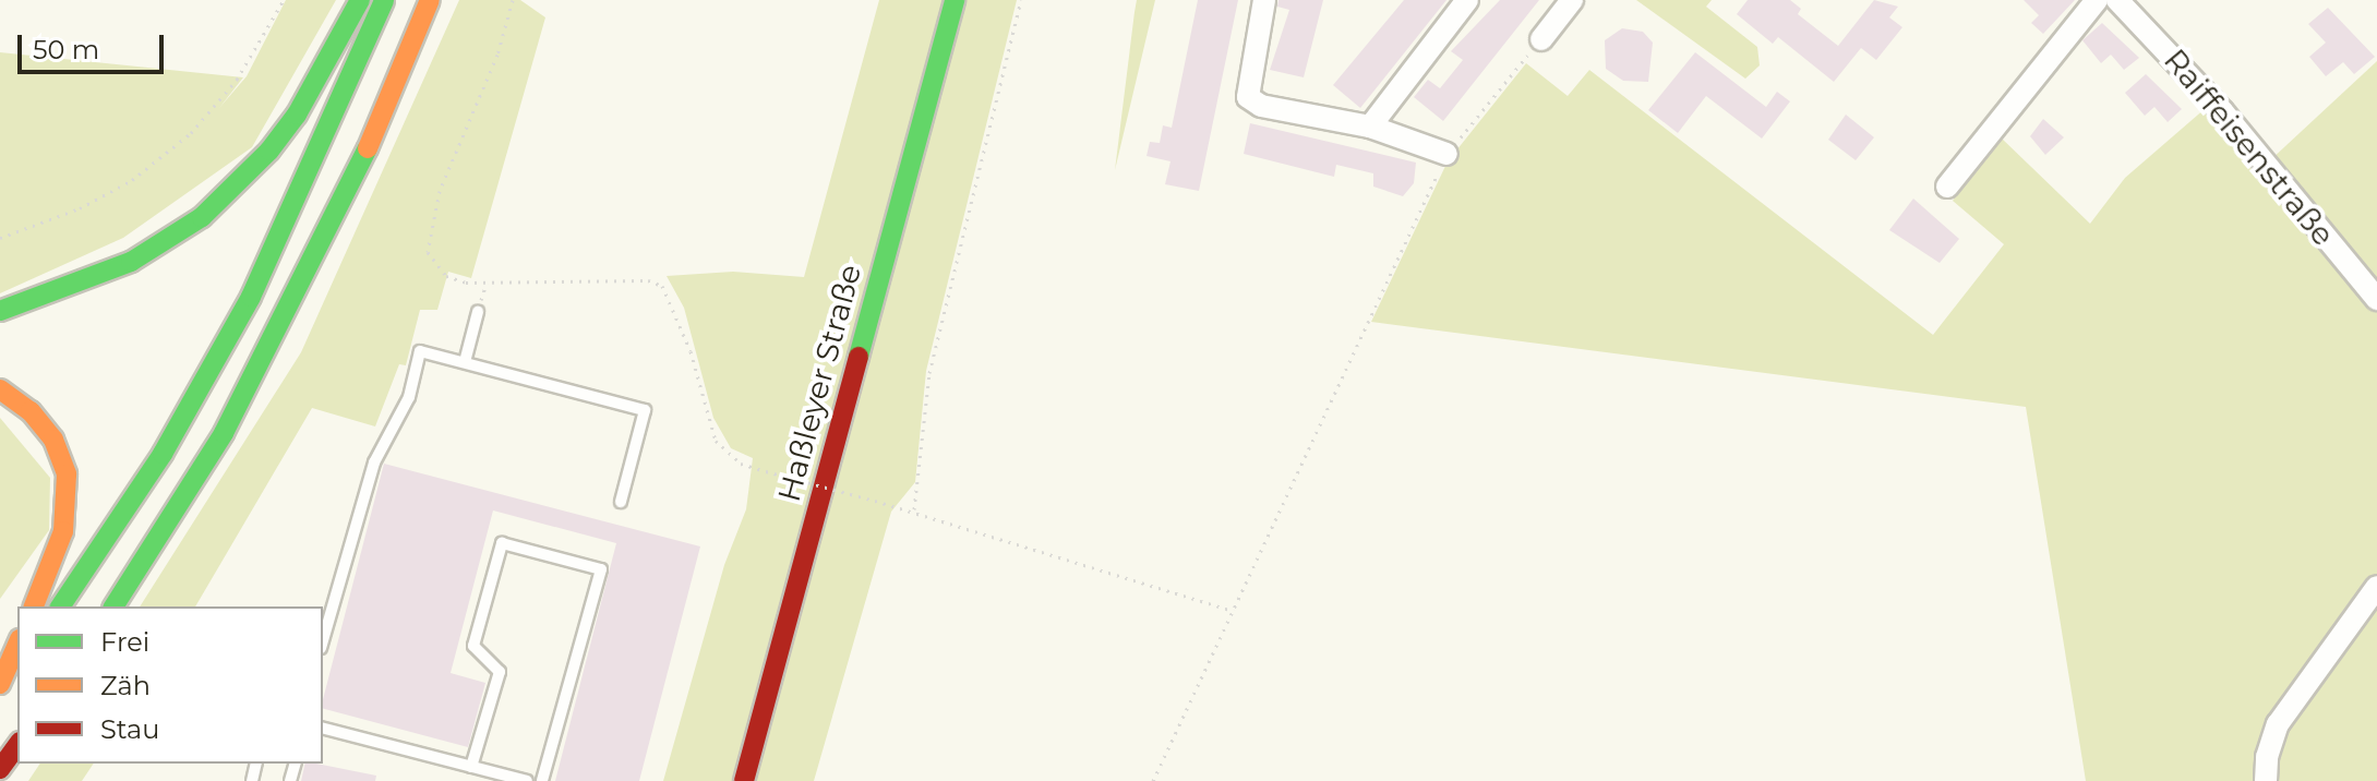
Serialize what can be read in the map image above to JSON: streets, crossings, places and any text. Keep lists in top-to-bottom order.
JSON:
{
  "streets": {
    "main road": ["Haßleyer Straße"],
    "street": ["Raiffeisenstraße"]
  },
  "legend": ["Frei", "Zäh", "Stau"],
  "scale_bar": "50 m"
}
